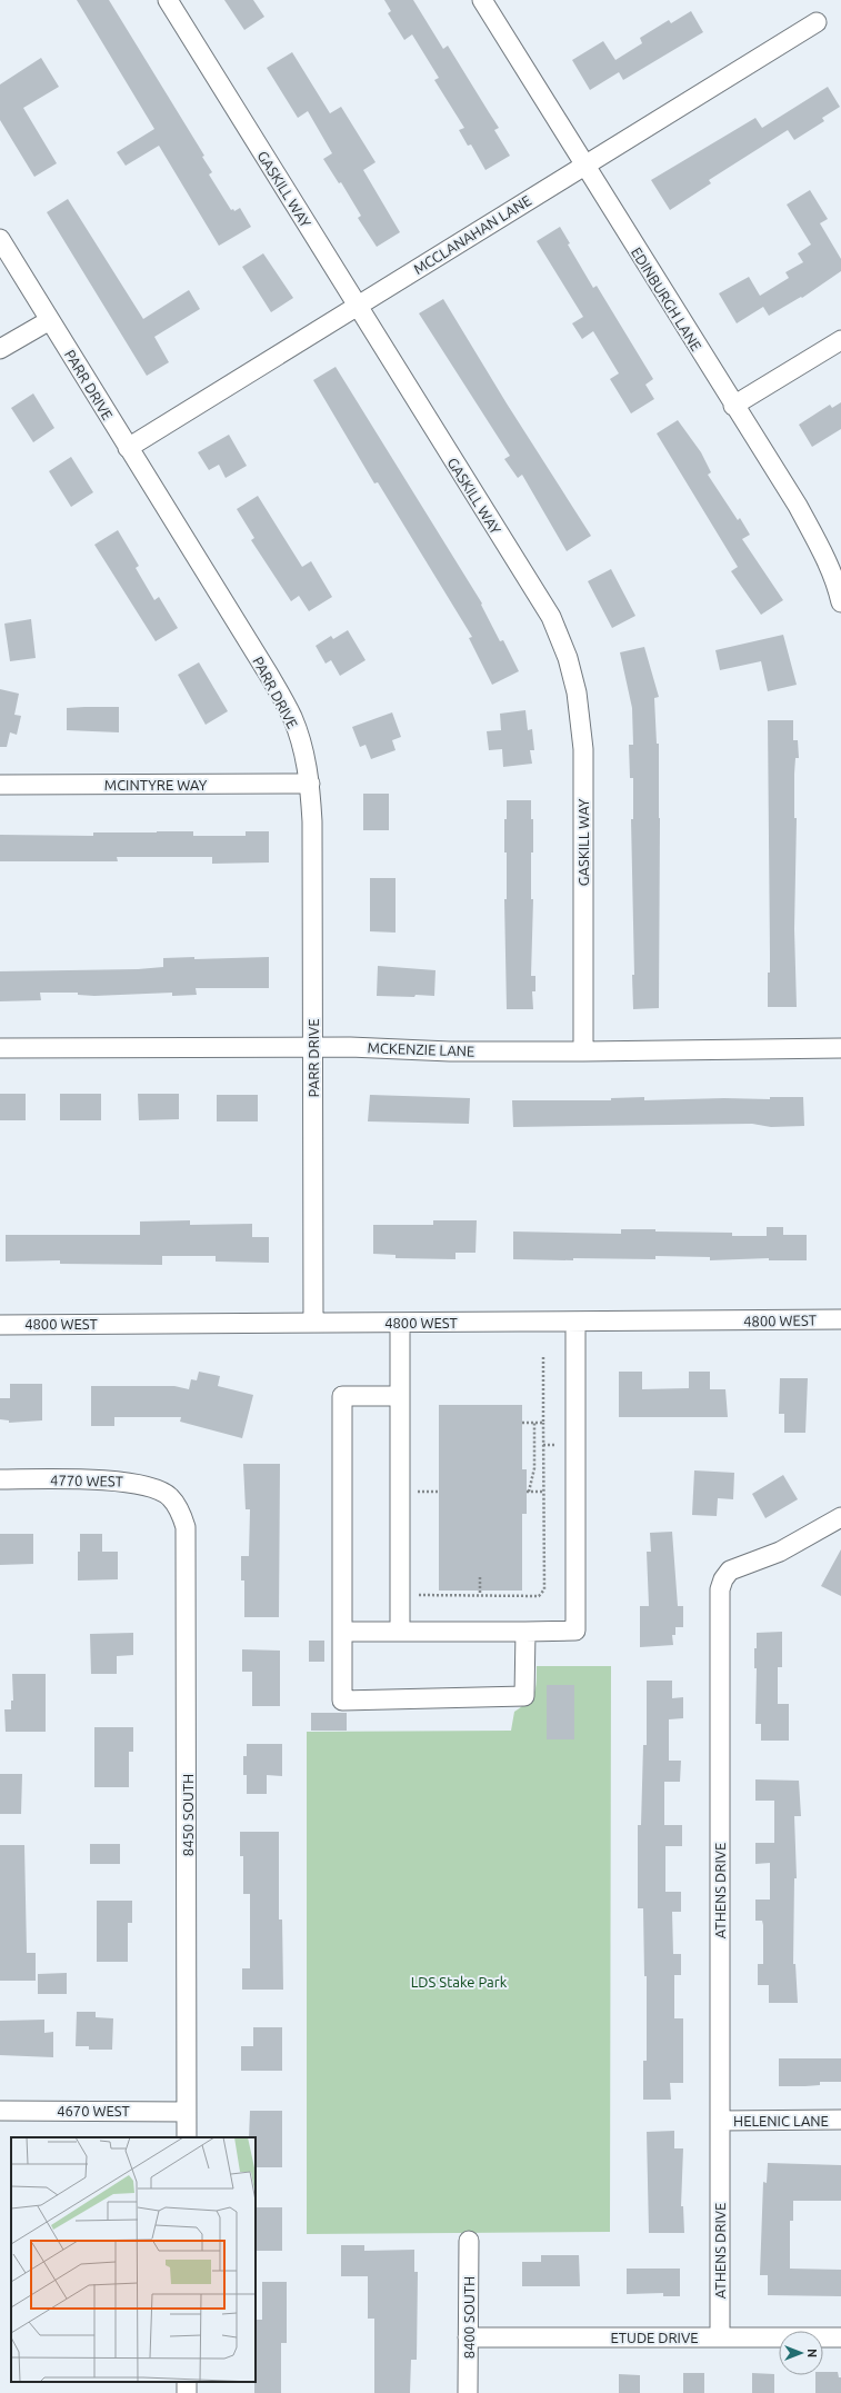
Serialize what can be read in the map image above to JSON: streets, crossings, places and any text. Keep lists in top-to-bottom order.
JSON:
{
  "streets": {
    "street": [
      "GASKILL WAY",
      "MCCLANAHAN LANE",
      "EDINBURGH LANE",
      "PARR DRIVE",
      "MCINTYRE WAY",
      "MCKENZIE LANE",
      "4800 WEST",
      "4770 WEST",
      "8450 SOUTH",
      "ATHENS DRIVE",
      "4670 WEST",
      "HELENIC LANE",
      "8400 SOUTH",
      "ETUDE DRIVE"
    ]
  },
  "crossings": [
    ["GASKILL WAY", "MCCLANAHAN LANE"],
    ["GASKILL WAY", "MCKENZIE LANE"],
    ["MCCLANAHAN LANE", "EDINBURGH LANE"],
    ["MCCLANAHAN LANE", "PARR DRIVE"],
    ["PARR DRIVE", "MCINTYRE WAY"],
    ["PARR DRIVE", "MCKENZIE LANE"],
    ["PARR DRIVE", "4800 WEST"],
    ["4770 WEST", "8450 SOUTH"],
    ["8450 SOUTH", "4670 WEST"],
    ["ATHENS DRIVE", "HELENIC LANE"],
    ["ATHENS DRIVE", "ETUDE DRIVE"],
    ["8400 SOUTH", "ETUDE DRIVE"]
  ],
  "parks": ["LDS Stake Park"],
  "north": "right"
}
